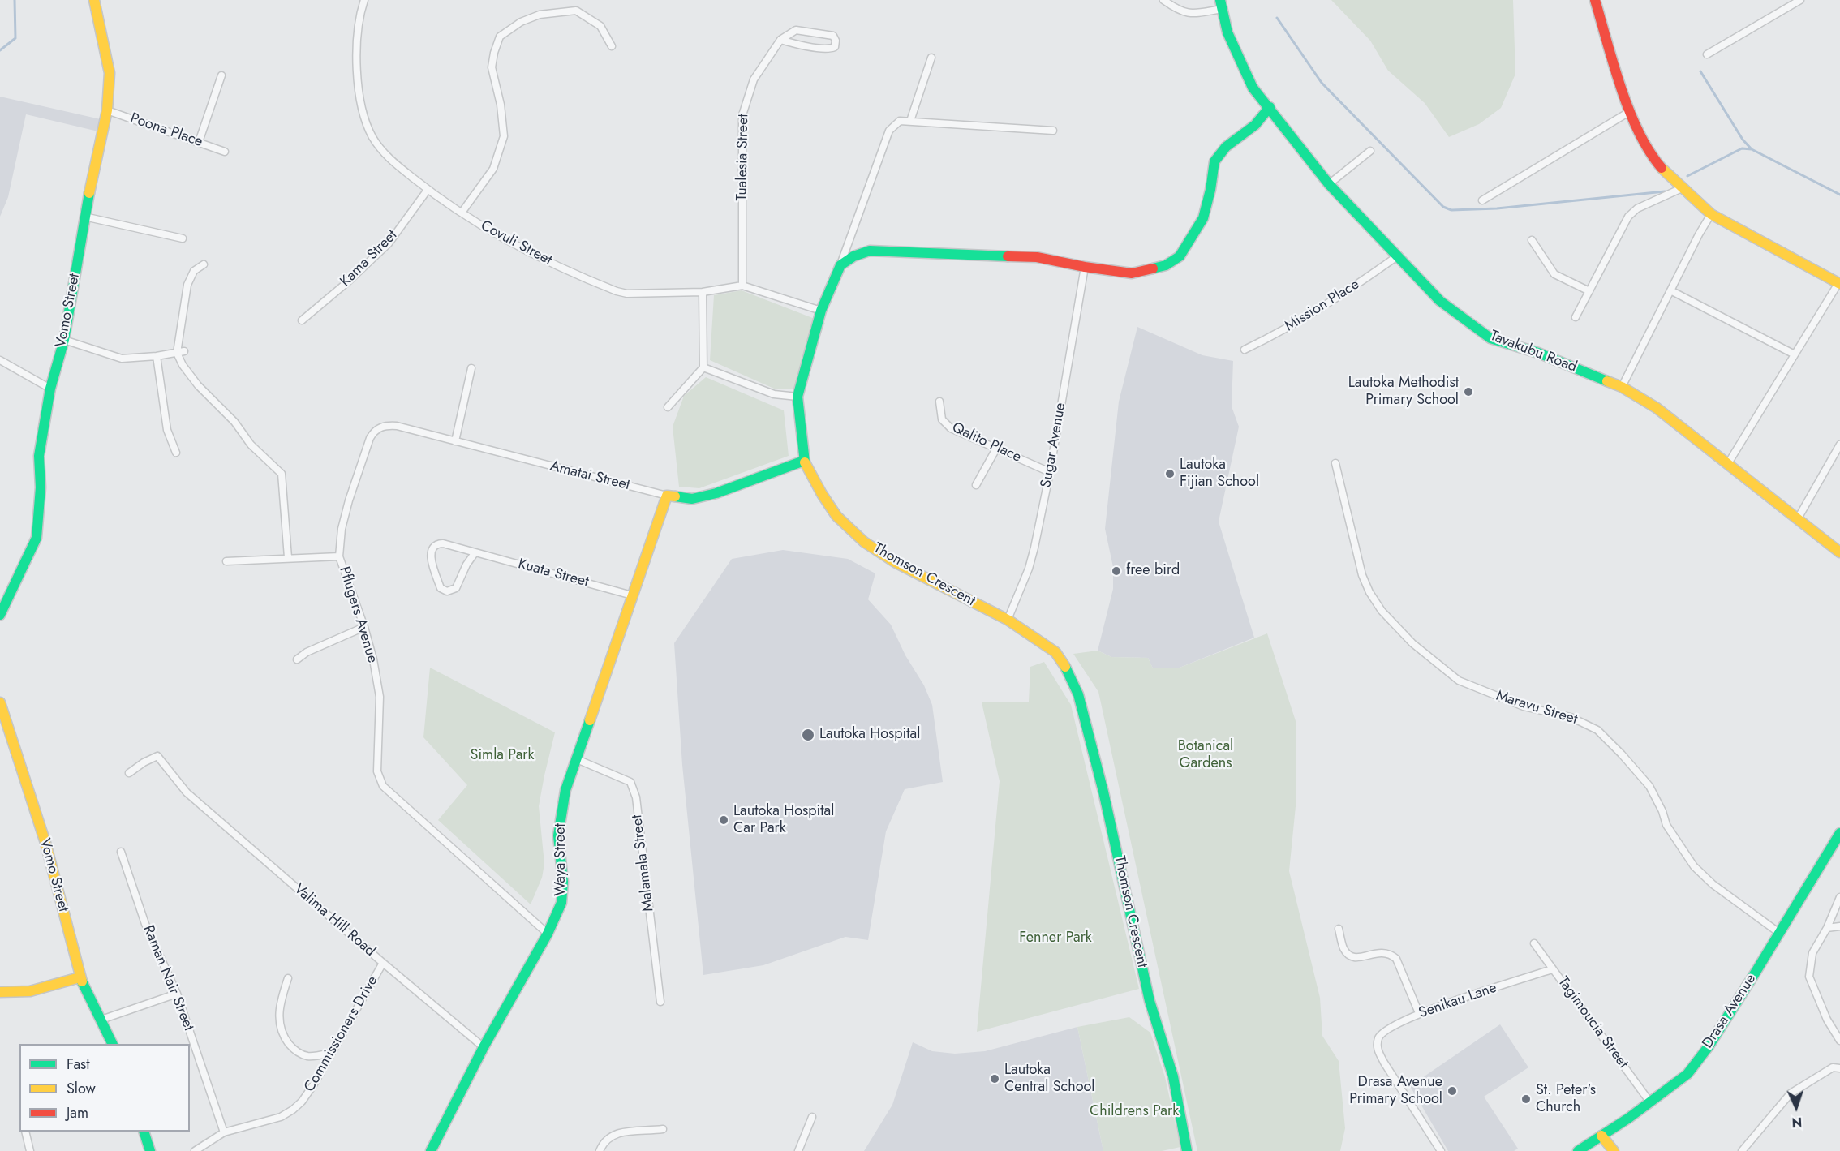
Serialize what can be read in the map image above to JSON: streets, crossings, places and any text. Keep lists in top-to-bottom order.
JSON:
{
  "streets": {
    "main road": [
      "Vomo Street",
      "Tavakubu Road",
      "Amatai Street",
      "Thomson Crescent",
      "Waya Street",
      "Drasa Avenue"
    ],
    "street": [
      "Poona Place",
      "Tualesia Street",
      "Covuli Street",
      "Kama Street",
      "Mission Place",
      "Qalito Place",
      "Sugar Avenue",
      "Kuata Street",
      "Pflugers Avenue",
      "Maravu Street",
      "Malamala Street",
      "Valima Hill Road",
      "Raman Nair Street",
      "Senikau Lane",
      "Tagimoucia Street",
      "Commissioners Drive"
    ]
  },
  "crossings": [
    ["Poona Place", "Vomo Street"],
    ["Tualesia Street", "Covuli Street"],
    ["Covuli Street", "Kama Street"],
    ["Covuli Street", "Thomson Crescent"],
    ["Mission Place", "Tavakubu Road"],
    ["Qalito Place", "Sugar Avenue"],
    ["Sugar Avenue", "Thomson Crescent"],
    ["Amatai Street", "Thomson Crescent"],
    ["Amatai Street", "Pflugers Avenue"],
    ["Amatai Street", "Waya Street"],
    ["Kuata Street", "Waya Street"],
    ["Pflugers Avenue", "Waya Street"],
    ["Maravu Street", "Drasa Avenue"],
    ["Waya Street", "Malamala Street"],
    ["Waya Street", "Valima Hill Road"],
    ["Valima Hill Road", "Commissioners Drive"],
    ["Raman Nair Street", "Commissioners Drive"],
    ["Senikau Lane", "Tagimoucia Street"],
    ["Drasa Avenue", "Tagimoucia Street"]
  ],
  "parks": [
    "Botanical Gardens",
    "Simla Park",
    "Fenner Park",
    "Childrens Park"
  ],
  "places": [
    "Lautoka Methodist Primary School",
    "Lautoka Fijian School",
    "free bird",
    "Lautoka Hospital",
    "Lautoka Hospital Car Park",
    "Lautoka Central School",
    "Drasa Avenue Primary School",
    "St. Peter's Church"
  ],
  "legend": ["Fast", "Slow", "Jam"],
  "north": "bottom"
}
